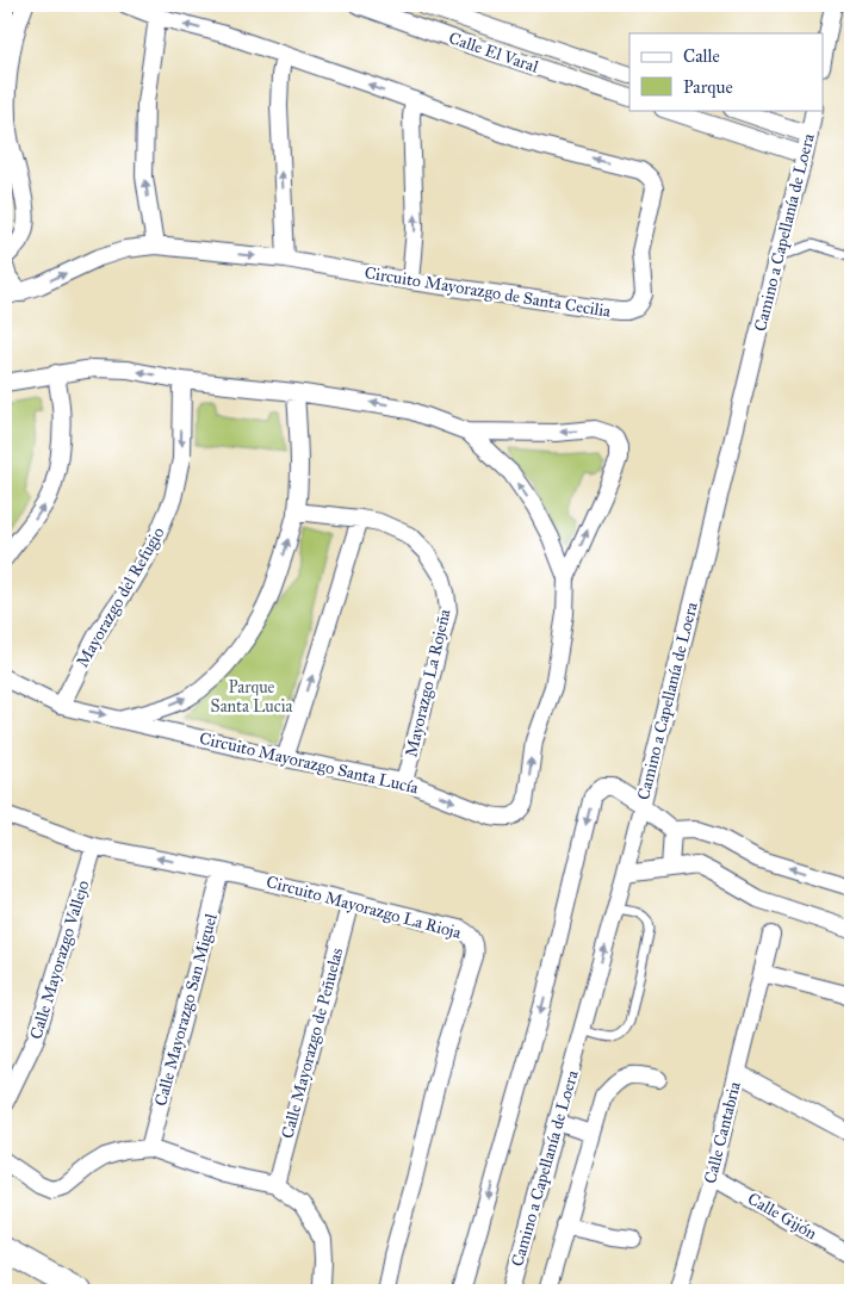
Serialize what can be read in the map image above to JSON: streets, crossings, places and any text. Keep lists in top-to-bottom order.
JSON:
{
  "streets": {
    "street": [
      "Calle El Varal",
      "Camino a Capellanía de Loera",
      "Circuito Mayorazgo de Santa Cecilia",
      "Mayorazgo del Refugio",
      "Mayorazgo La Rojeña",
      "Circuito Mayorazgo Santa Lucía",
      "Circuito Mayorazgo La Rioja",
      "Calle Mayorazgo Vallejo",
      "Calle Mayorazgo San Miguel",
      "Calle Mayorazgo de Peñuelas",
      "Calle Cantabria",
      "Calle Gijón"
    ]
  },
  "crossings": [
    ["Mayorazgo del Refugio", "Circuito Mayorazgo Santa Lucía"],
    ["Mayorazgo La Rojeña", "Circuito Mayorazgo Santa Lucía"],
    ["Circuito Mayorazgo La Rioja", "Calle Mayorazgo Vallejo"],
    ["Circuito Mayorazgo La Rioja", "Calle Mayorazgo San Miguel"],
    ["Circuito Mayorazgo La Rioja", "Calle Mayorazgo de Peñuelas"],
    ["Calle Cantabria", "Calle Gijón"]
  ],
  "parks": ["Parque Santa Lucia"],
  "legend": ["Calle", "Parque"]
}
